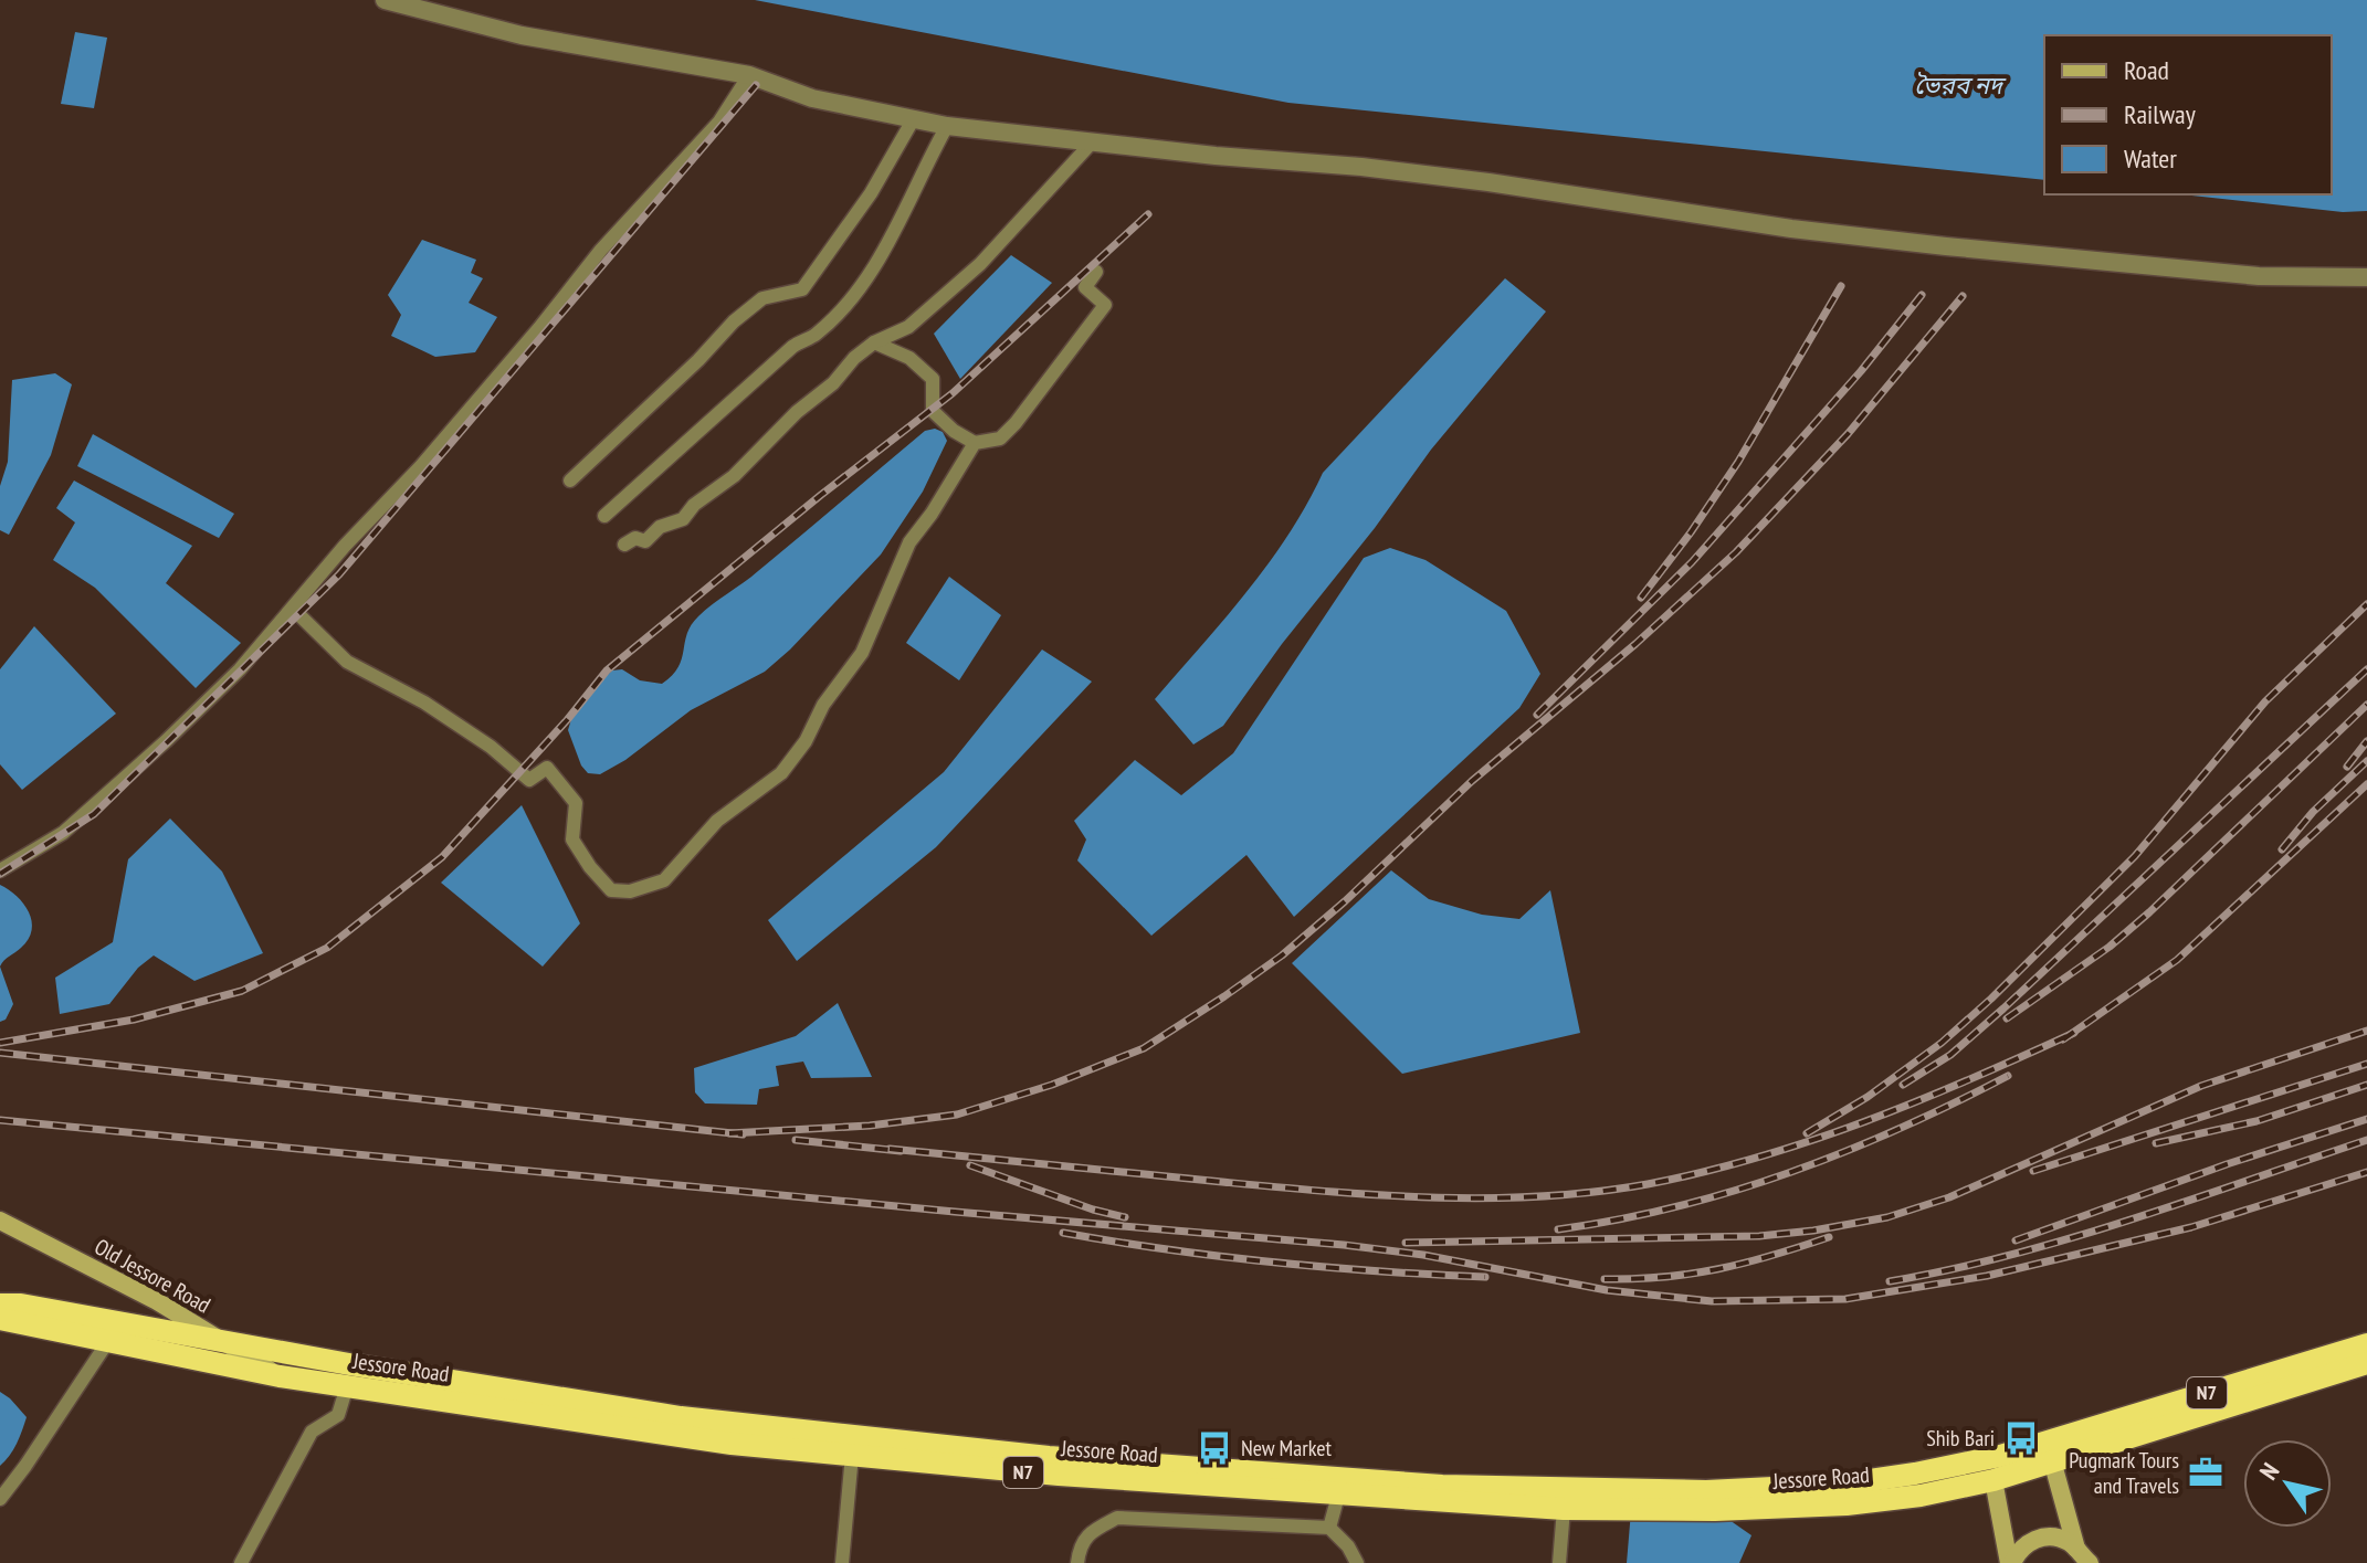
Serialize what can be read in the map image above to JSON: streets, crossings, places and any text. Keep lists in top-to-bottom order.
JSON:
{
  "streets": {
    "highway": ["Jessore Road", "N7"],
    "main road": ["Old Jessore Road"]
  },
  "crossings": [
    ["Old Jessore Road", "Jessore Road"],
    ["Jessore Road", "N7"]
  ],
  "water": ["ভৈরব নদ"],
  "places": {
    "bus stop": ["Shib Bari", "New Market"],
    "office": ["Pugmark Tours and Travels"]
  },
  "legend": ["Road", "Railway", "Water"],
  "north": "top left"
}
